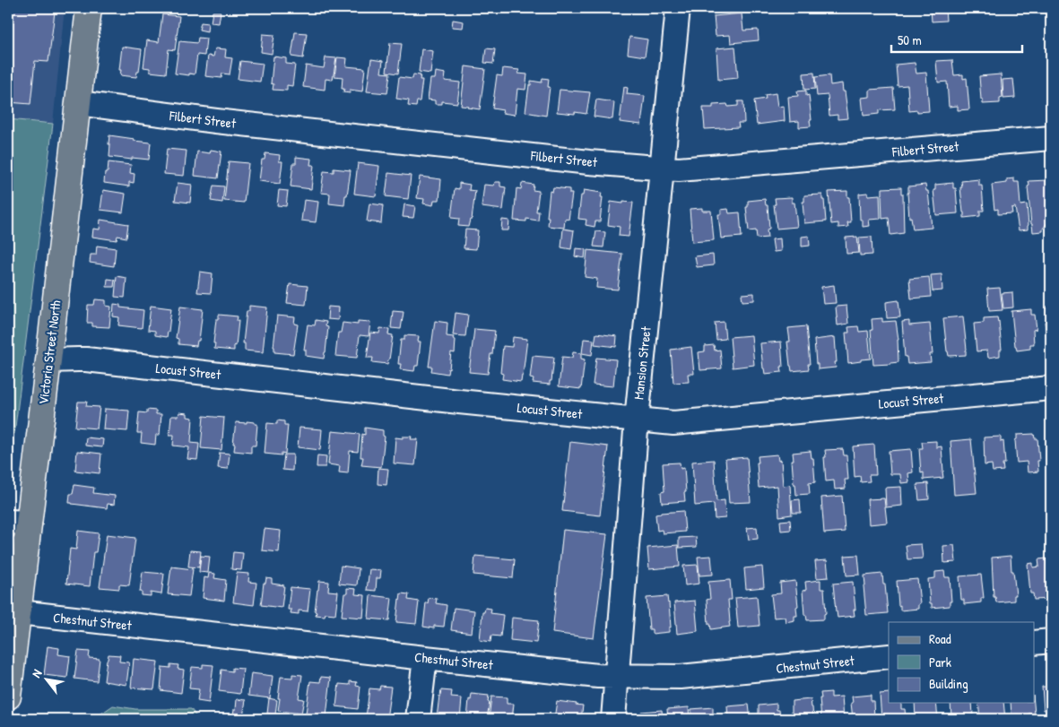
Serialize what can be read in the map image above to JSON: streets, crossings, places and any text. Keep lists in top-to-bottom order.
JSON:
{
  "streets": {
    "main road": ["Victoria Street North"],
    "street": [
      "Filbert Street",
      "Mansion Street",
      "Locust Street",
      "Chestnut Street"
    ]
  },
  "crossings": [
    ["Filbert Street", "Victoria Street North"],
    ["Filbert Street", "Mansion Street"],
    ["Victoria Street North", "Locust Street"],
    ["Victoria Street North", "Chestnut Street"],
    ["Mansion Street", "Locust Street"],
    ["Mansion Street", "Chestnut Street"]
  ],
  "legend": ["Road", "Park", "Building"],
  "scale_bar": "50 m",
  "north": "top left"
}
